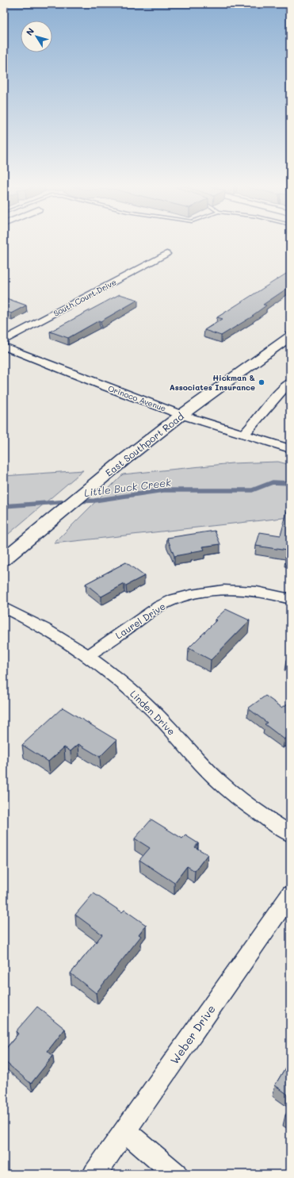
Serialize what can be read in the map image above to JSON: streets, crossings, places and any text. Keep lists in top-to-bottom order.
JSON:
{
  "streets": {
    "main road": ["East Southport Road"],
    "street": [
      "South Court Drive",
      "Orinoco Avenue",
      "Laurel Drive",
      "Linden Drive",
      "Weber Drive"
    ]
  },
  "crossings": [
    ["Orinoco Avenue", "East Southport Road"],
    ["Laurel Drive", "Linden Drive"]
  ],
  "water": ["Little Buck Creek"],
  "places": ["Hickman & Associates Insurance"],
  "north": "top left"
}
